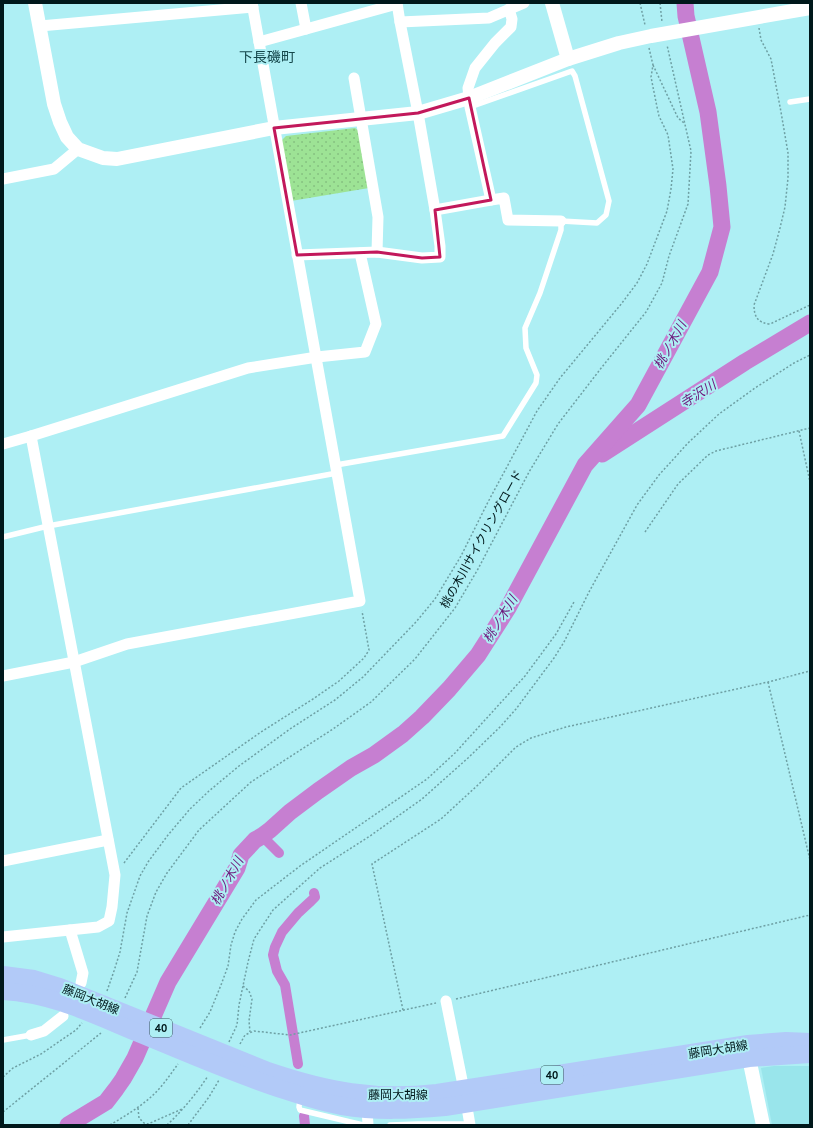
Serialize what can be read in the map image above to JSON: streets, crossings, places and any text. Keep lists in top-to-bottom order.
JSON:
{
  "streets": {
    "main road": ["藤岡大胡線", "40"],
    "path": ["桃の木川サイクリングロード"]
  },
  "districts": ["下長磯町"],
  "water": ["桃ノ木川", "寺沢川"]
}
